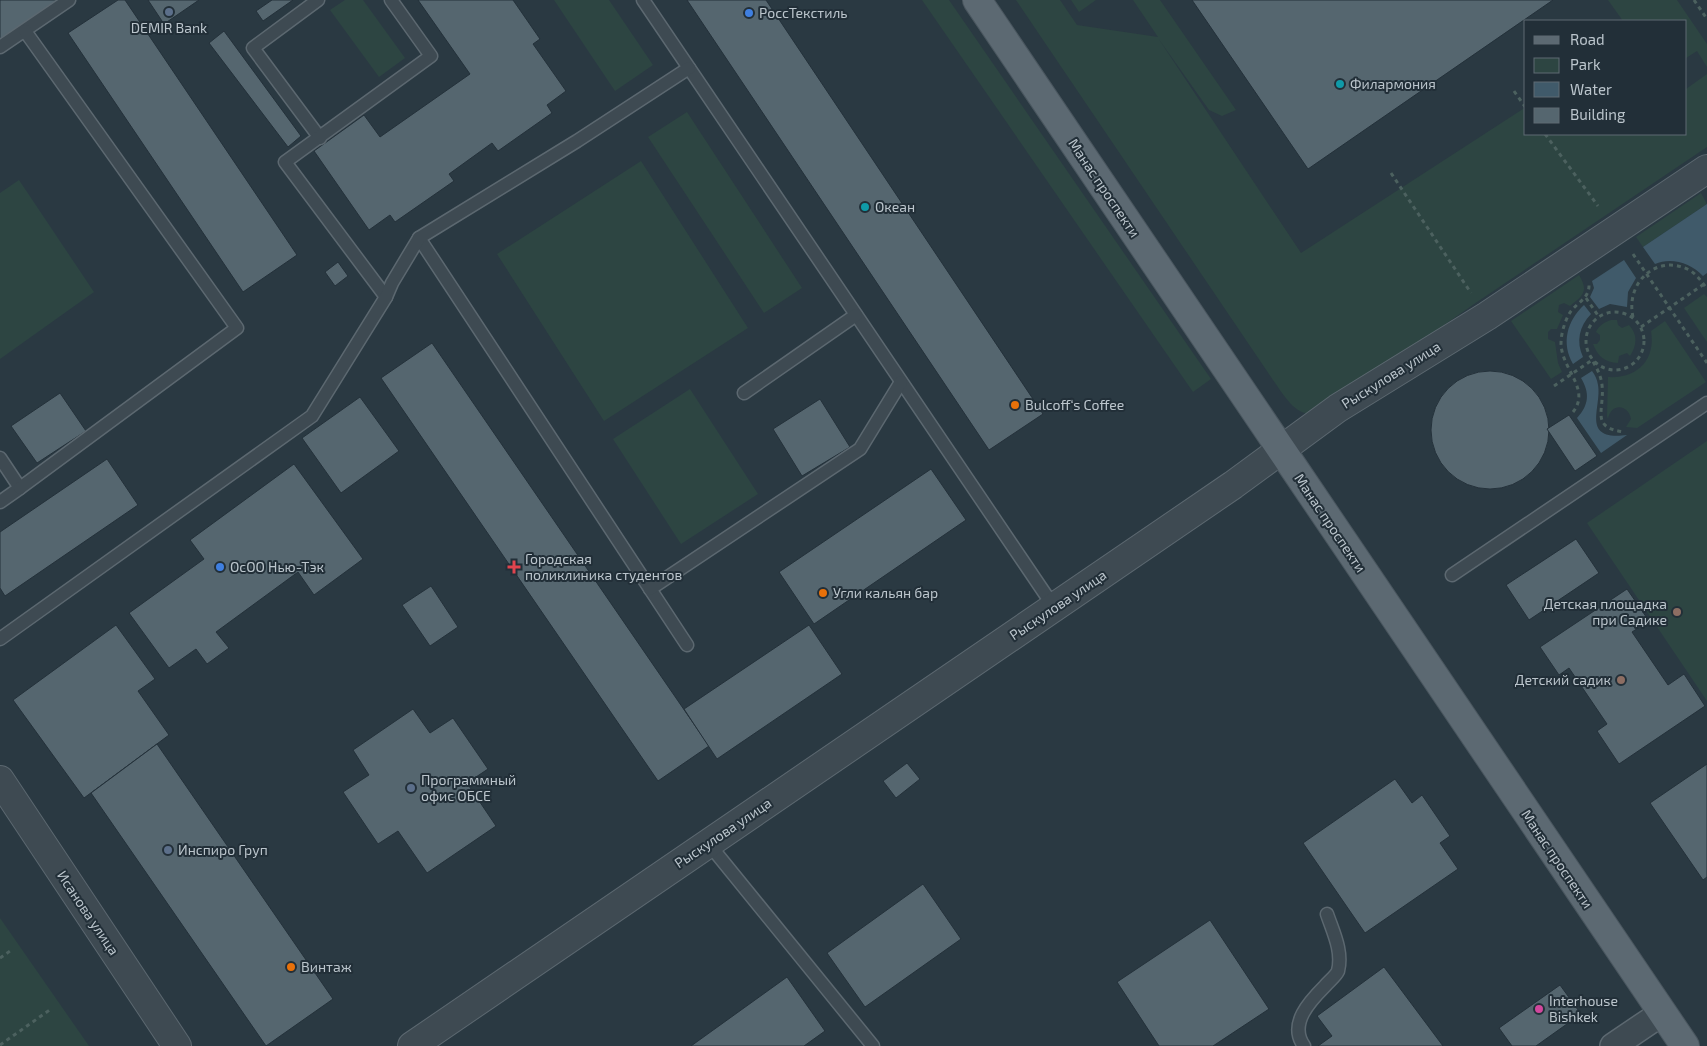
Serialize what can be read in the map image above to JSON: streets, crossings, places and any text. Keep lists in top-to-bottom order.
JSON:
{
  "streets": {
    "main road": ["Манас проспекти"],
    "street": ["Рыскулова улица", "Исанова улица"]
  },
  "crossings": [
    ["Манас проспекти", "Рыскулова улица"]
  ],
  "places": {
    "other": [
      "DEMIR Bank",
      "РоссТекстиль",
      "Филармония",
      "Океан",
      "Bulcoff‘s Coffee",
      "ОсОО Нью-Тэк",
      "Угли кальян бар",
      "Детская площадка при Садике",
      "Детский садик",
      "Программный офис ОБСЕ",
      "Инспиро Груп",
      "Винтаж",
      "Interhouse Bishkek"
    ],
    "health": ["Городская поликлиника студентов"]
  },
  "legend": [
    "Road",
    "Park",
    "Water",
    "Building"
  ]
}
